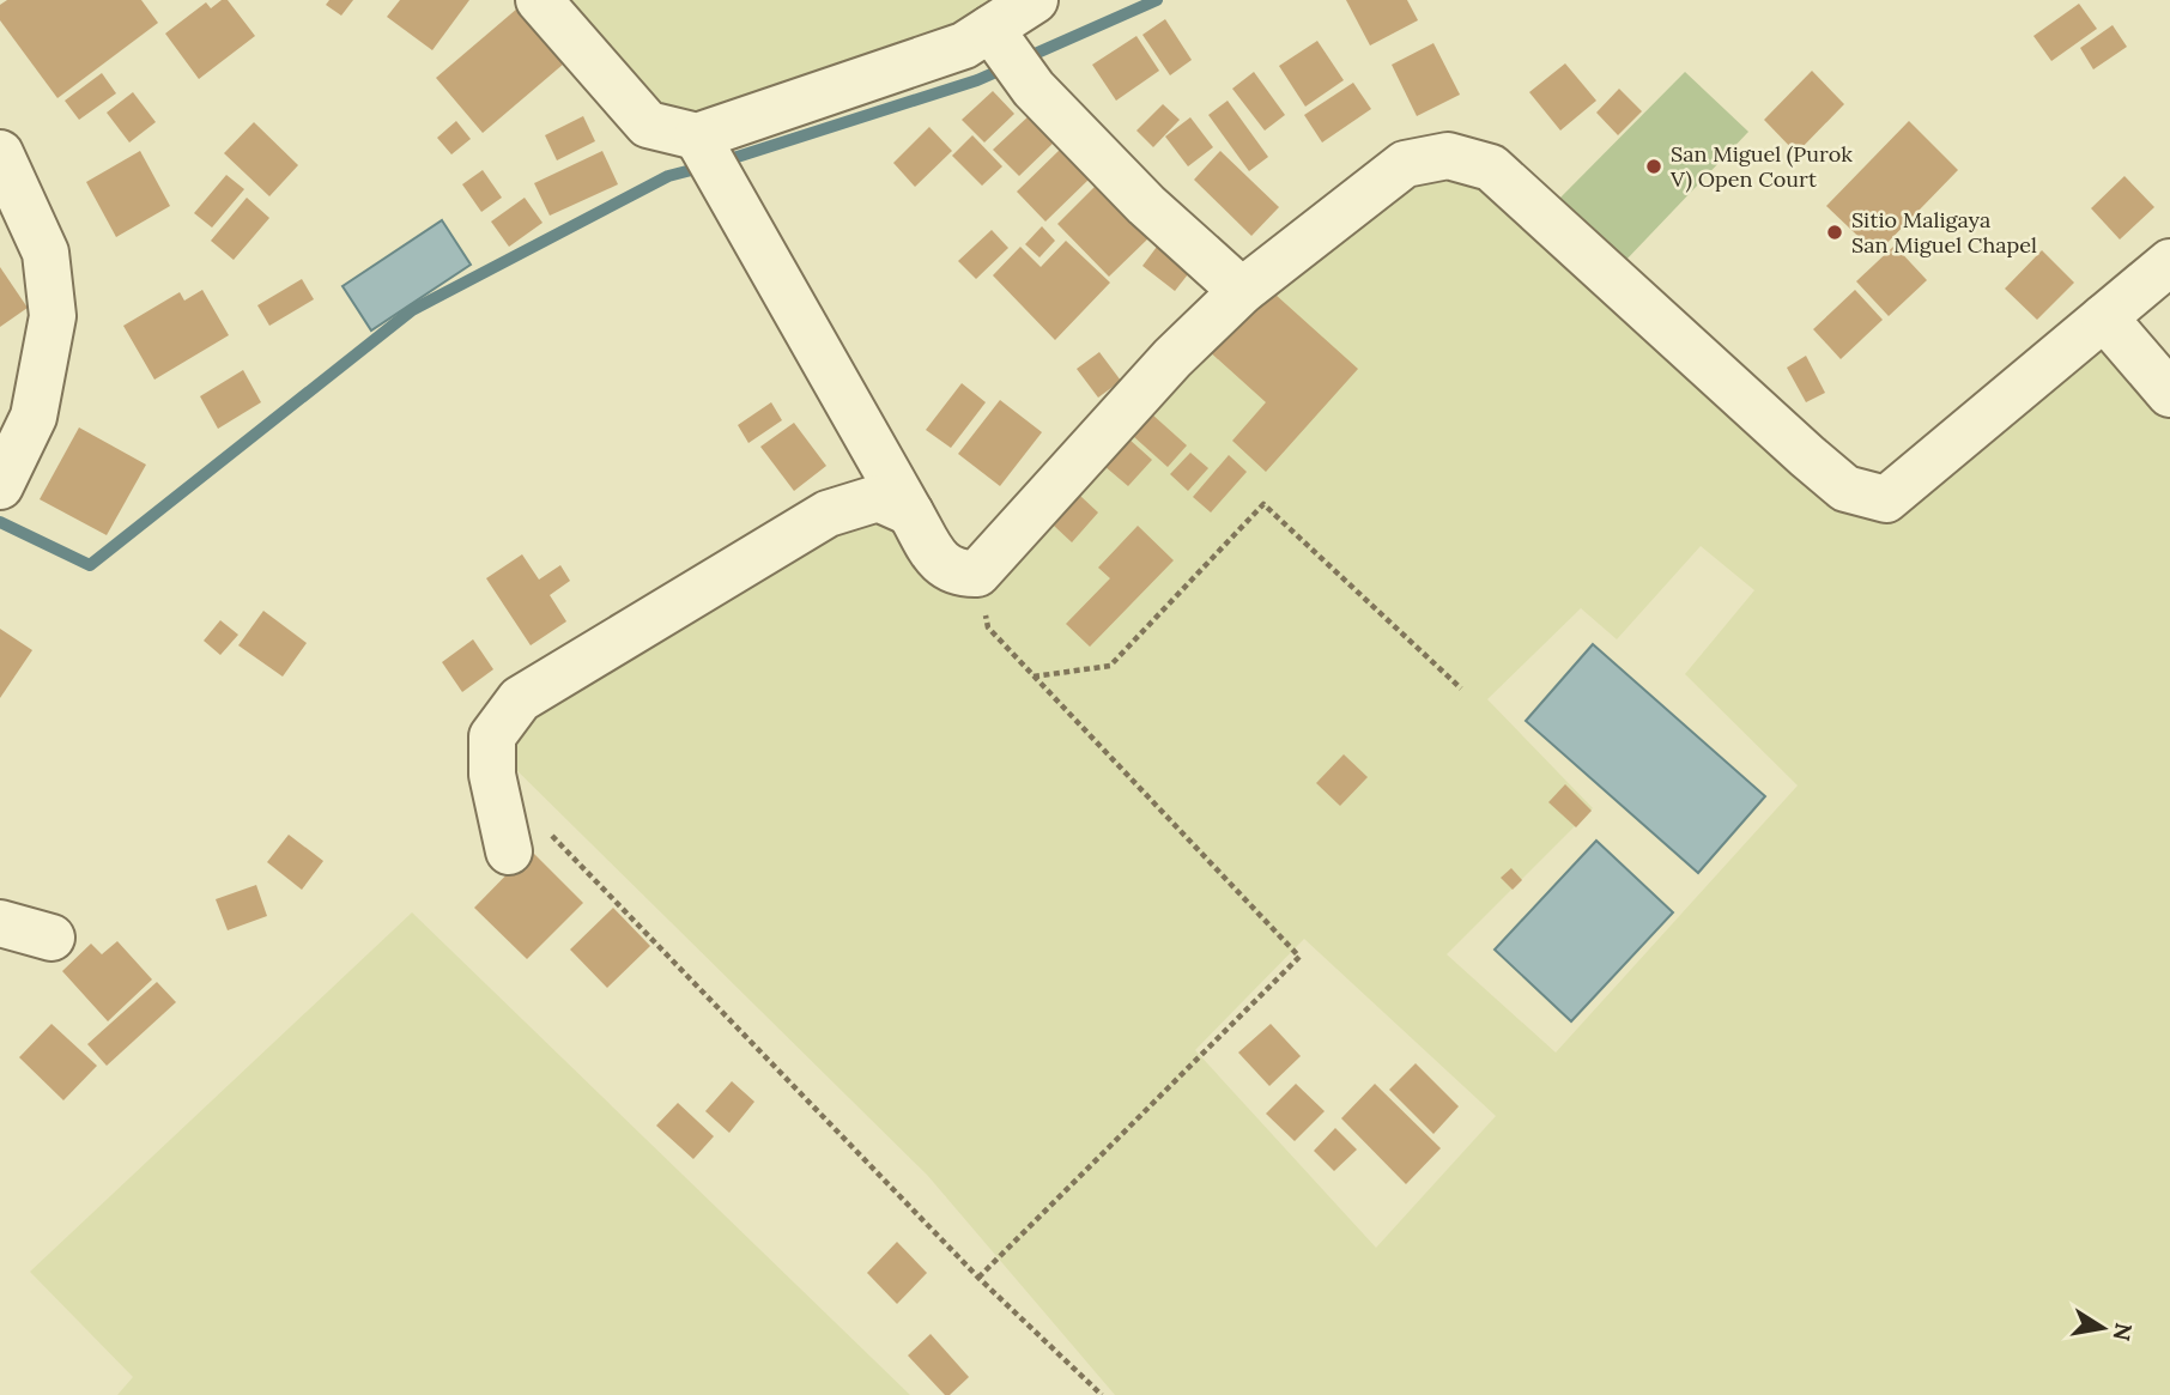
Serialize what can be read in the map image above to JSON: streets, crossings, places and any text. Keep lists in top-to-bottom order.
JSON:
{
  "places": ["San Miguel (Purok V) Open Court", "Sitio Maligaya San Miguel Chapel"],
  "north": "right"
}
